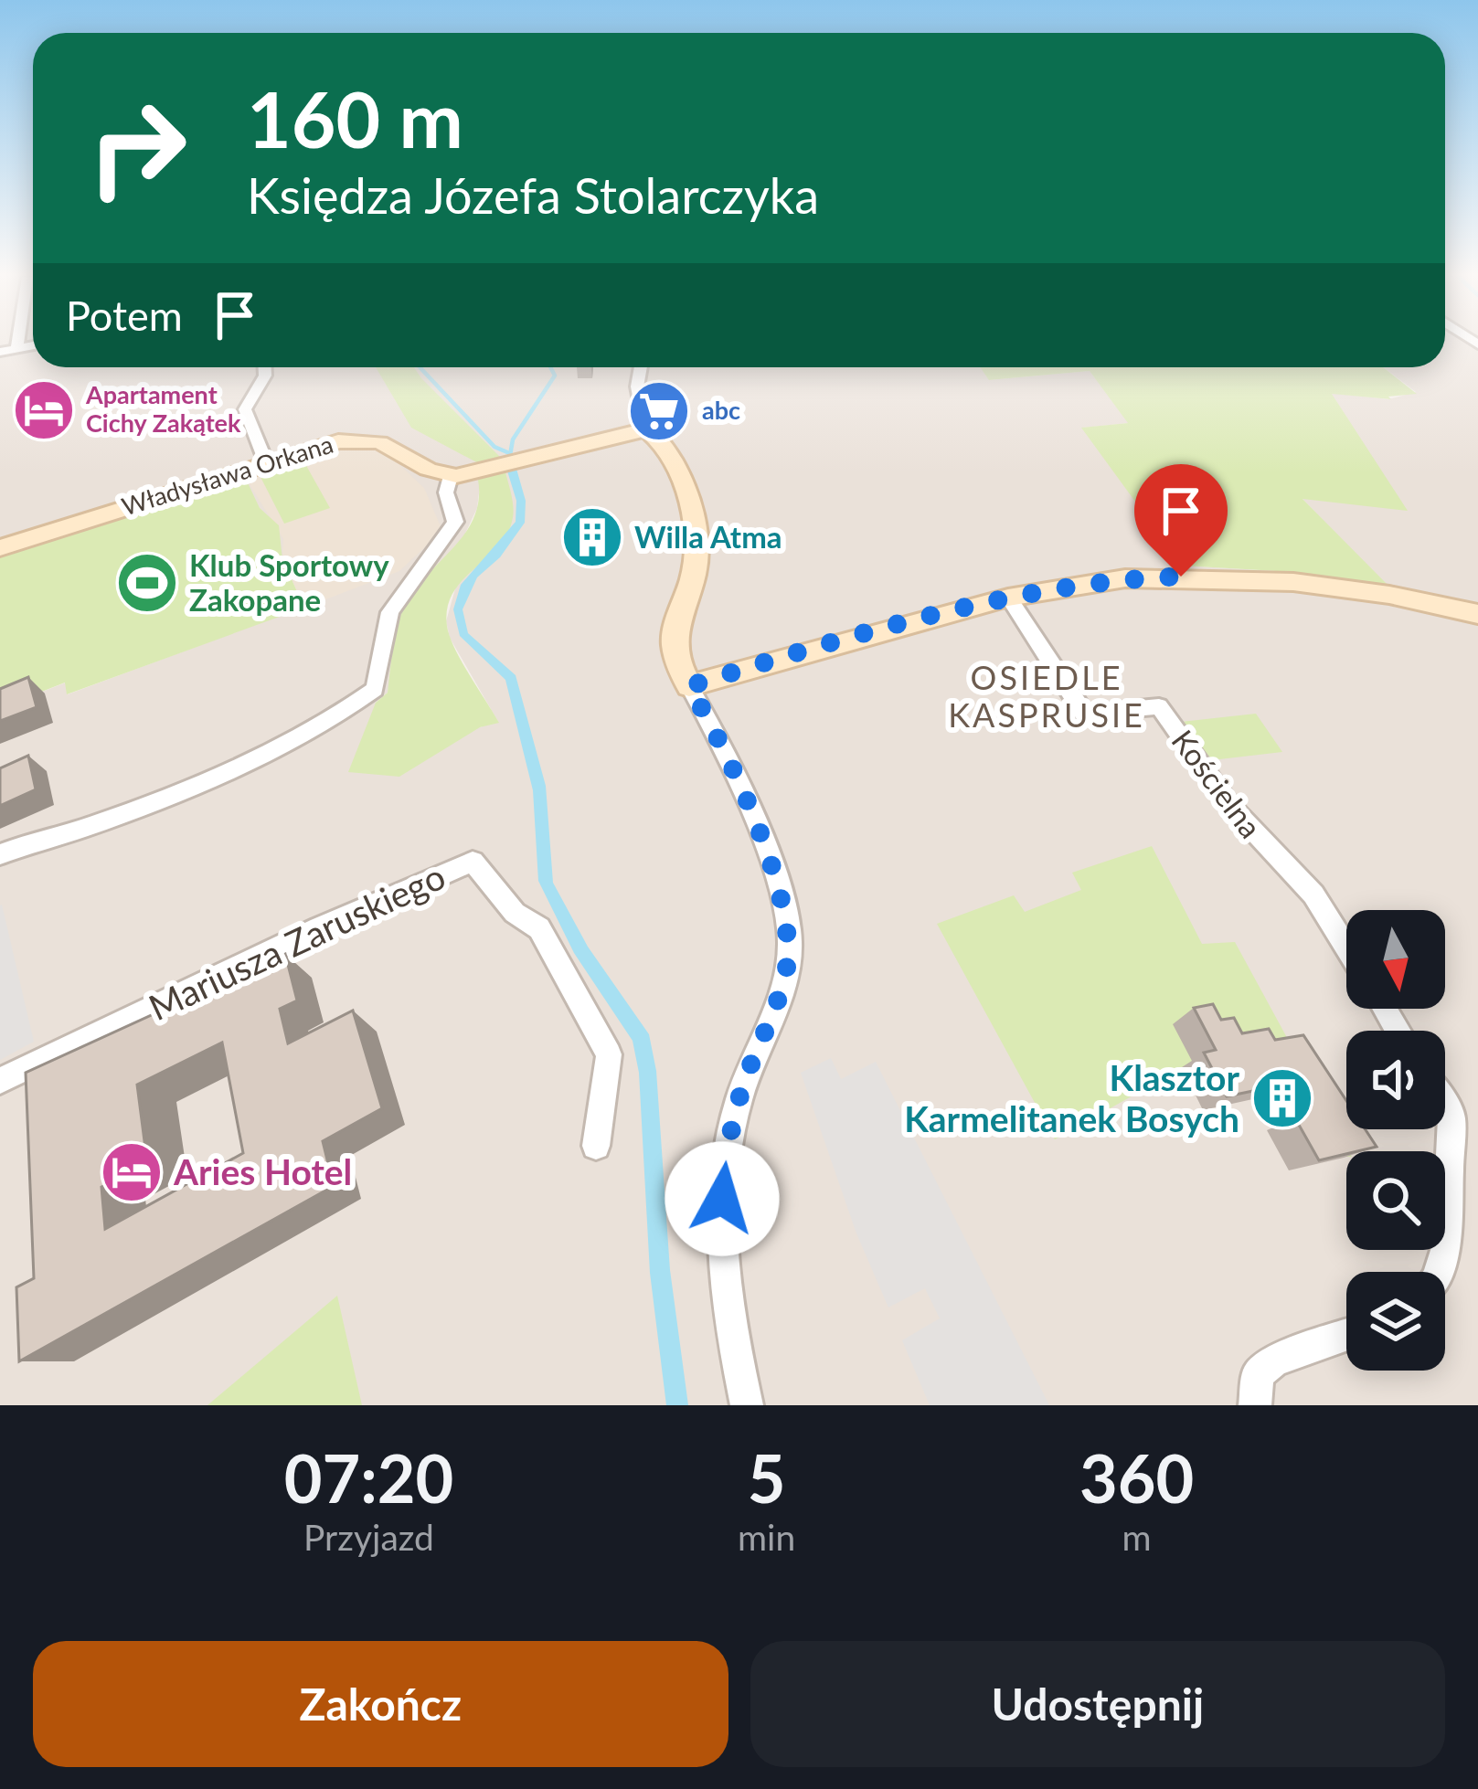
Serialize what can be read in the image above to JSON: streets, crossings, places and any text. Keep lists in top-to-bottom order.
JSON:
{
  "streets": {
    "street": ["Władysława Orkana", "Kościelna", "Mariusza Zaruskiego"]
  },
  "districts": ["OSIEDLE KASPRUSIE"],
  "places": {
    "hotel": ["Apartament Cichy Zakątek", "Aries Hotel"],
    "supermarket": ["abc"],
    "building": ["Willa Atma", "Klasztor Karmelitanek Bosych"],
    "sports": ["Klub Sportowy Zakopane"]
  },
  "north": "bottom",
  "page": {
    "turn": ["160 m", "Księdza Józefa Stolarczyka"],
    "then": "Potem",
    "eta": [
      "07:20",
      "Przyjazd",
      "5",
      "min",
      "360",
      "m"
    ],
    "buttons": ["Zakończ", "Udostępnij"]
  }
}
